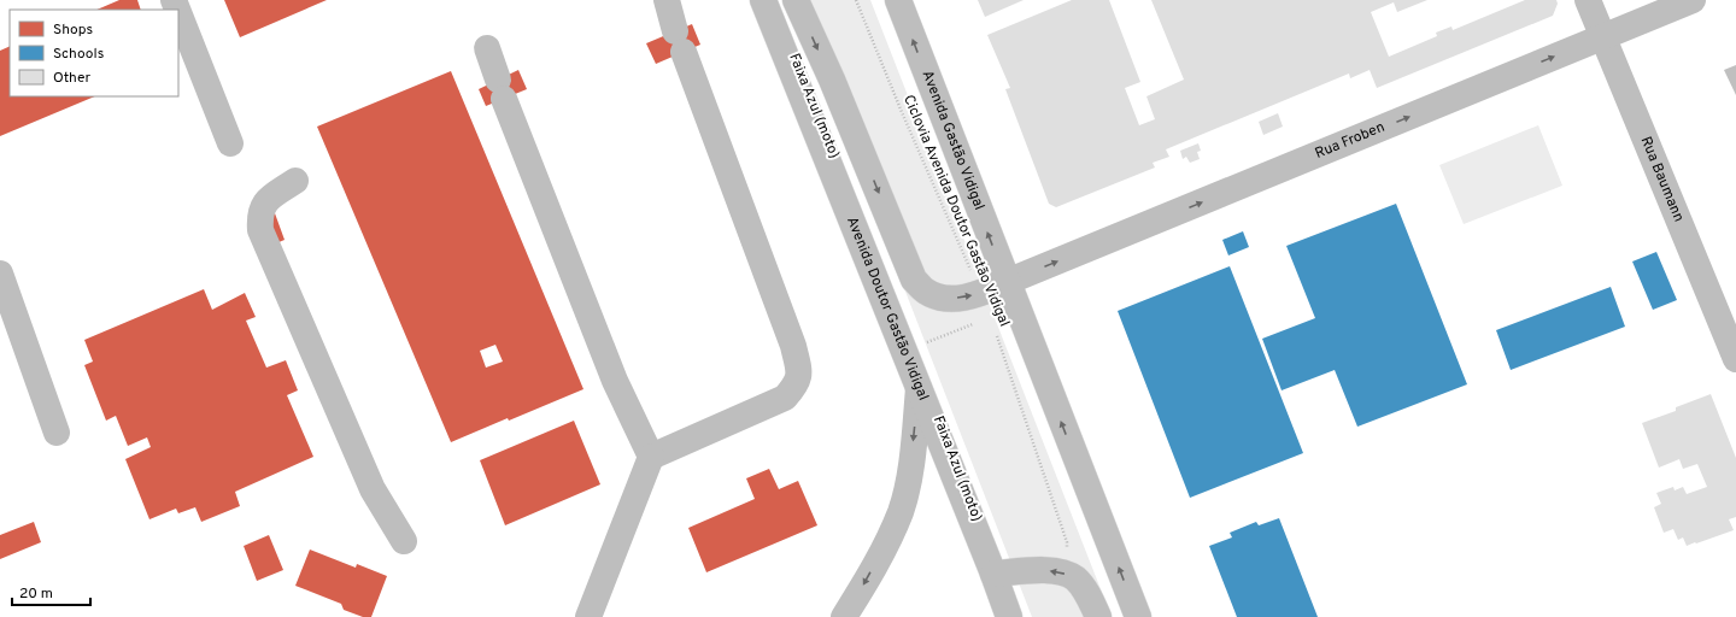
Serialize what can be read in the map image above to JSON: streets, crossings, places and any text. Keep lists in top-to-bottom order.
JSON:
{
  "streets": {
    "main road": [
      "Faixa Azul (moto)",
      "Avenida Gastão Vidigal",
      "Rua Froben",
      "Rua Baumann",
      "Avenida Doutor Gastão Vidigal"
    ],
    "path": ["Ciclovia Avenida Doutor Gastão Vidigal"]
  },
  "crossings": [
    ["Faixa Azul (moto)", "Avenida Doutor Gastão Vidigal"],
    ["Avenida Gastão Vidigal", "Rua Froben"],
    ["Rua Froben", "Rua Baumann"],
    ["Rua Froben", "Ciclovia Avenida Doutor Gastão Vidigal"]
  ],
  "one_way": ["Avenida Gastão Vidigal"],
  "legend": ["Shops", "Schools", "Other"],
  "scale_bar": "20 m"
}
